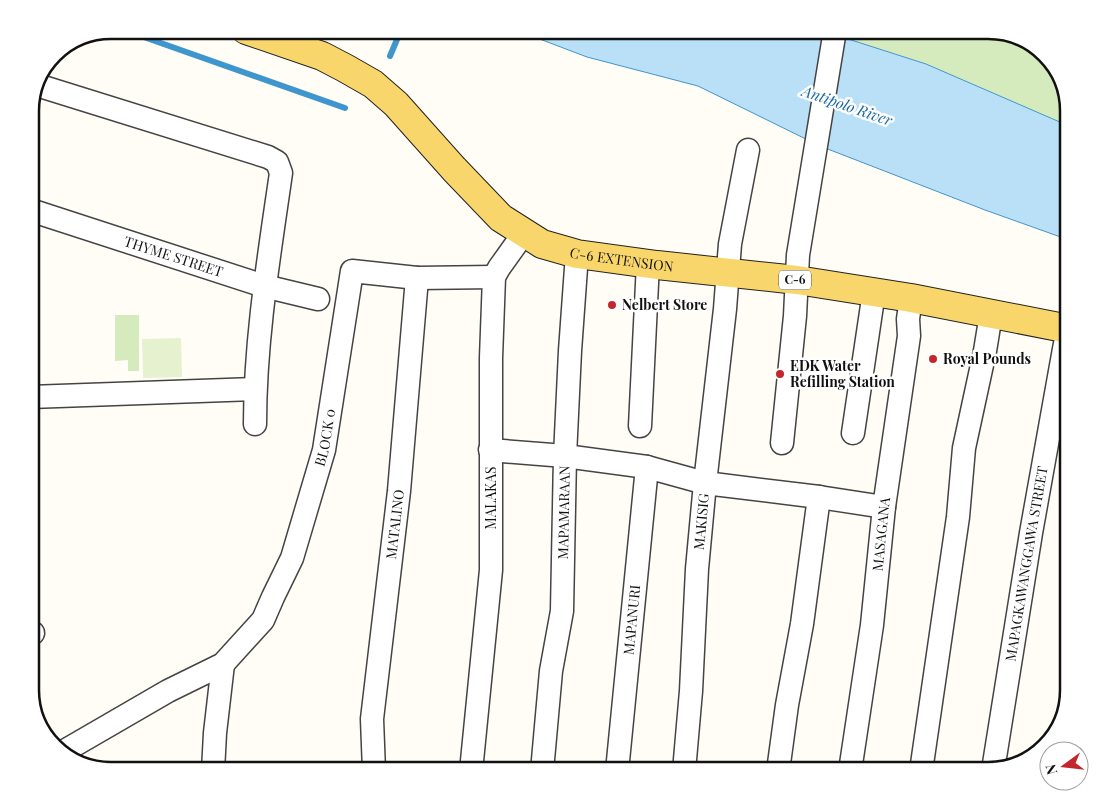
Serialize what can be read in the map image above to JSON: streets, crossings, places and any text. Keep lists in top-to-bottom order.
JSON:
{
  "streets": {
    "main road": ["C-6 EXTENSION", "C-6"],
    "street": [
      "THYME STREET",
      "BLOCK 0",
      "MALAKAS",
      "MAPAMARAAN",
      "MAKISIG",
      "MATALINO",
      "MASAGANA",
      "MAPAGKAWANGGAWA STREET",
      "MAPANURI"
    ]
  },
  "crossings": [
    ["C-6 EXTENSION", "MAPAMARAAN"],
    ["C-6 EXTENSION", "MAKISIG"],
    ["C-6 EXTENSION", "MASAGANA"],
    ["BLOCK 0", "MATALINO"]
  ],
  "water": ["Antipolo River"],
  "places": ["Nelbert Store", "Royal Pounds", "EDK Water Refilling Station"],
  "north": "left"
}
